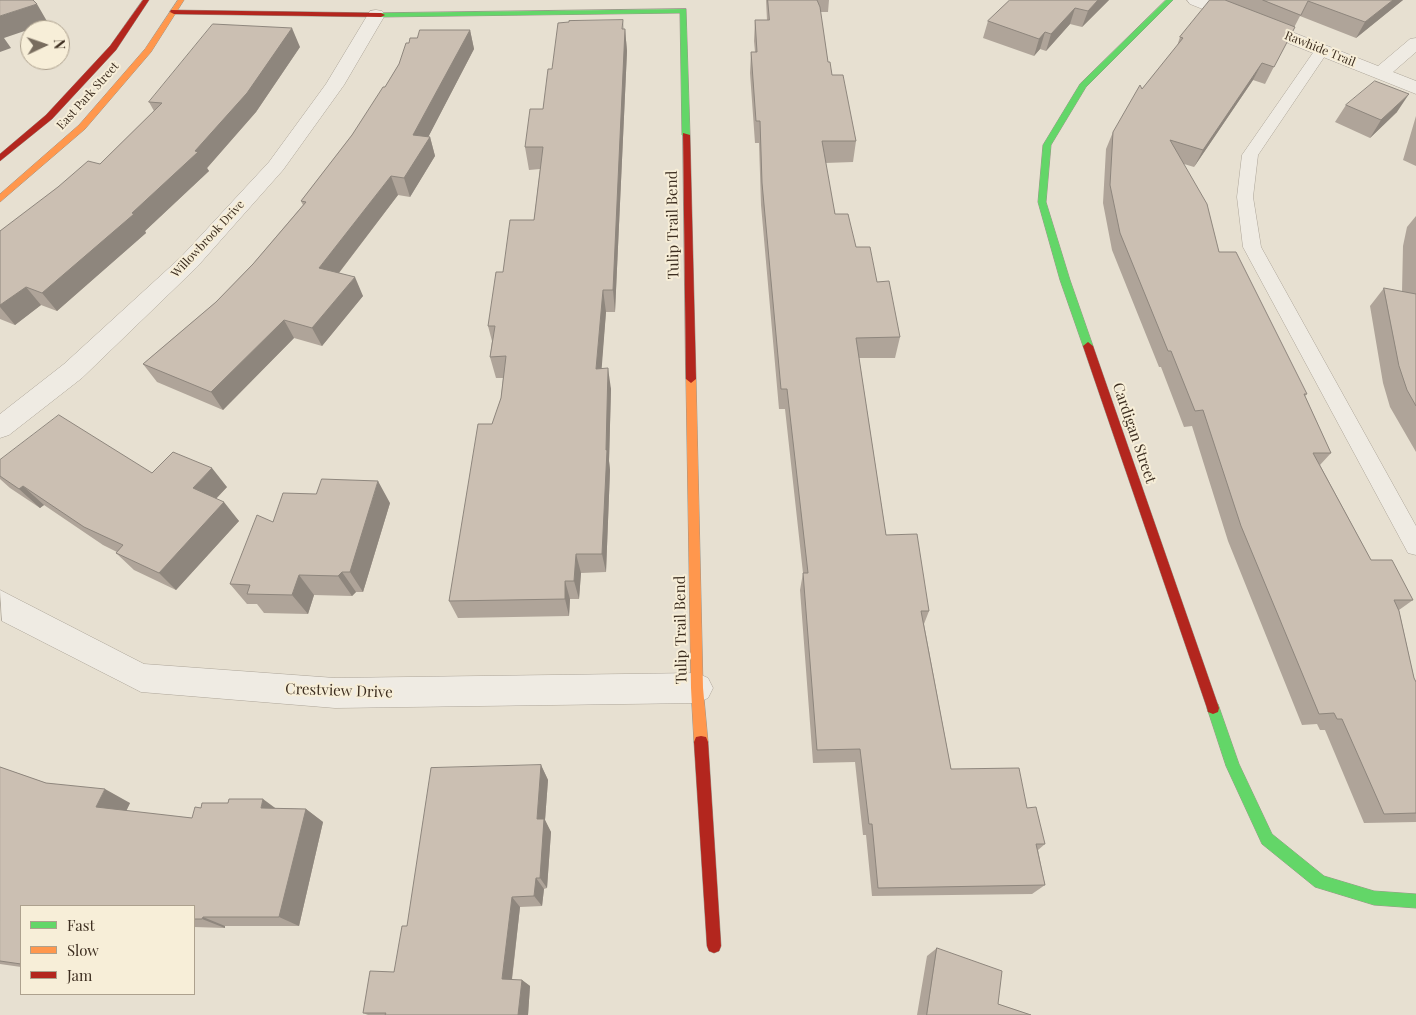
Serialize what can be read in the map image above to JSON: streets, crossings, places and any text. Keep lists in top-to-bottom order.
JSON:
{
  "streets": {
    "street": [
      "Rawhide Trail",
      "East Park Street",
      "Tulip Trail Bend",
      "Willowbrook Drive",
      "Cardigan Street",
      "Crestview Drive"
    ]
  },
  "crossings": [
    ["East Park Street", "Tulip Trail Bend"],
    ["Tulip Trail Bend", "Willowbrook Drive"],
    ["Tulip Trail Bend", "Crestview Drive"]
  ],
  "legend": ["Fast", "Slow", "Jam"],
  "north": "right"
}
